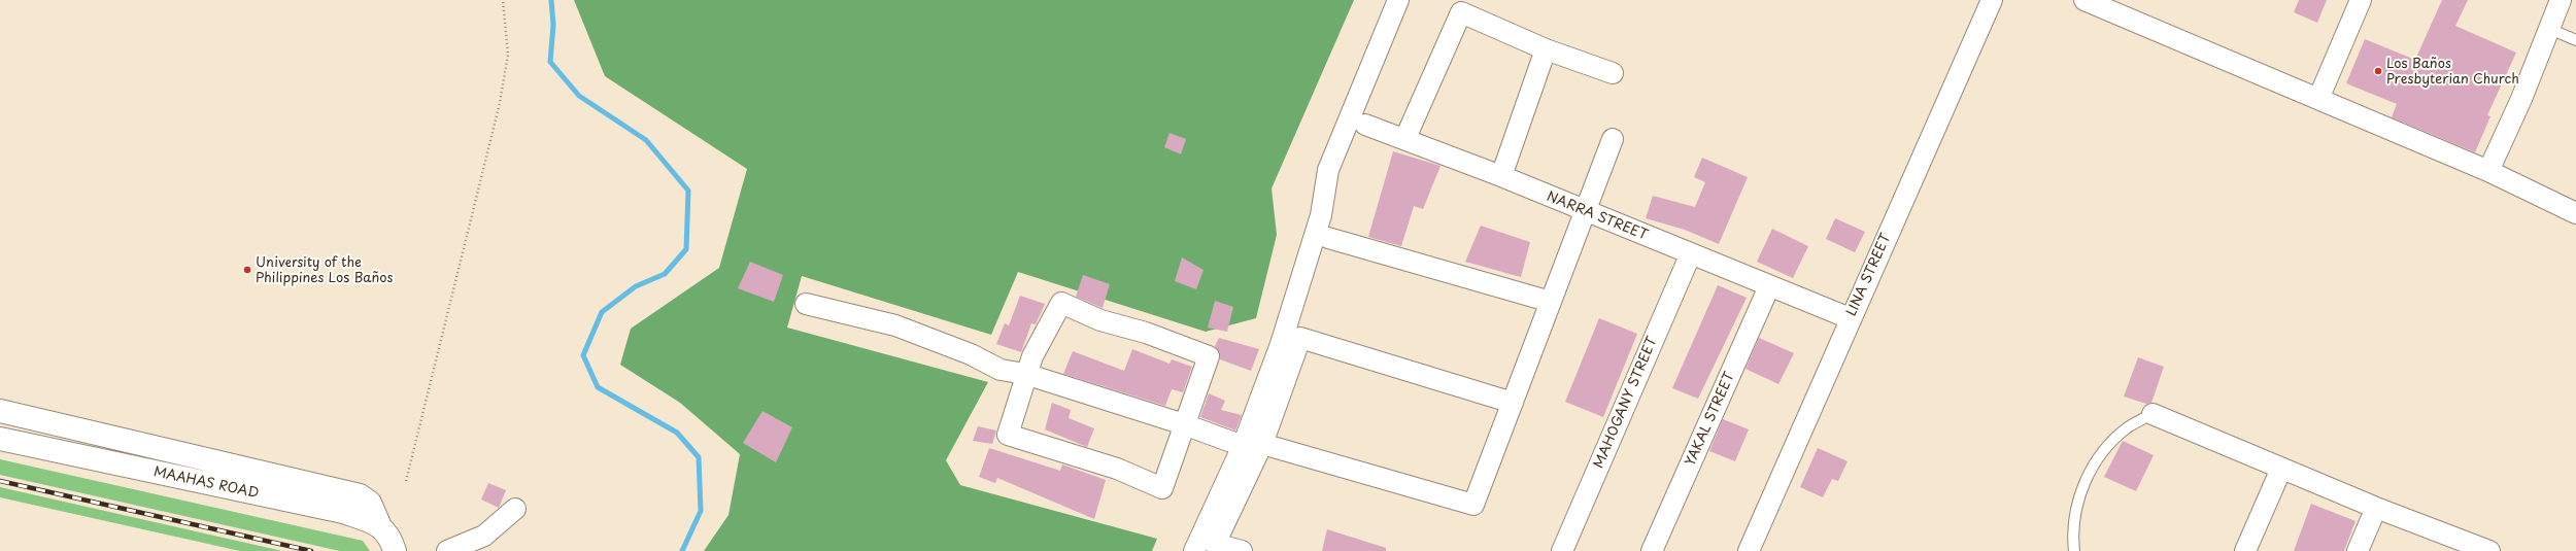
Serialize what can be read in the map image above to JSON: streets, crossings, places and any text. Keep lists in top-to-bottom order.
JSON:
{
  "streets": {
    "street": [
      "NARRA STREET",
      "LINA STREET",
      "MAHOGANY STREET",
      "YAKAL STREET",
      "MAAHAS ROAD"
    ]
  },
  "crossings": [
    ["NARRA STREET", "LINA STREET"],
    ["NARRA STREET", "MAHOGANY STREET"],
    ["NARRA STREET", "YAKAL STREET"]
  ],
  "places": ["Los Baños Presbyterian Church", "University of the Philippines Los Baños"]
}
